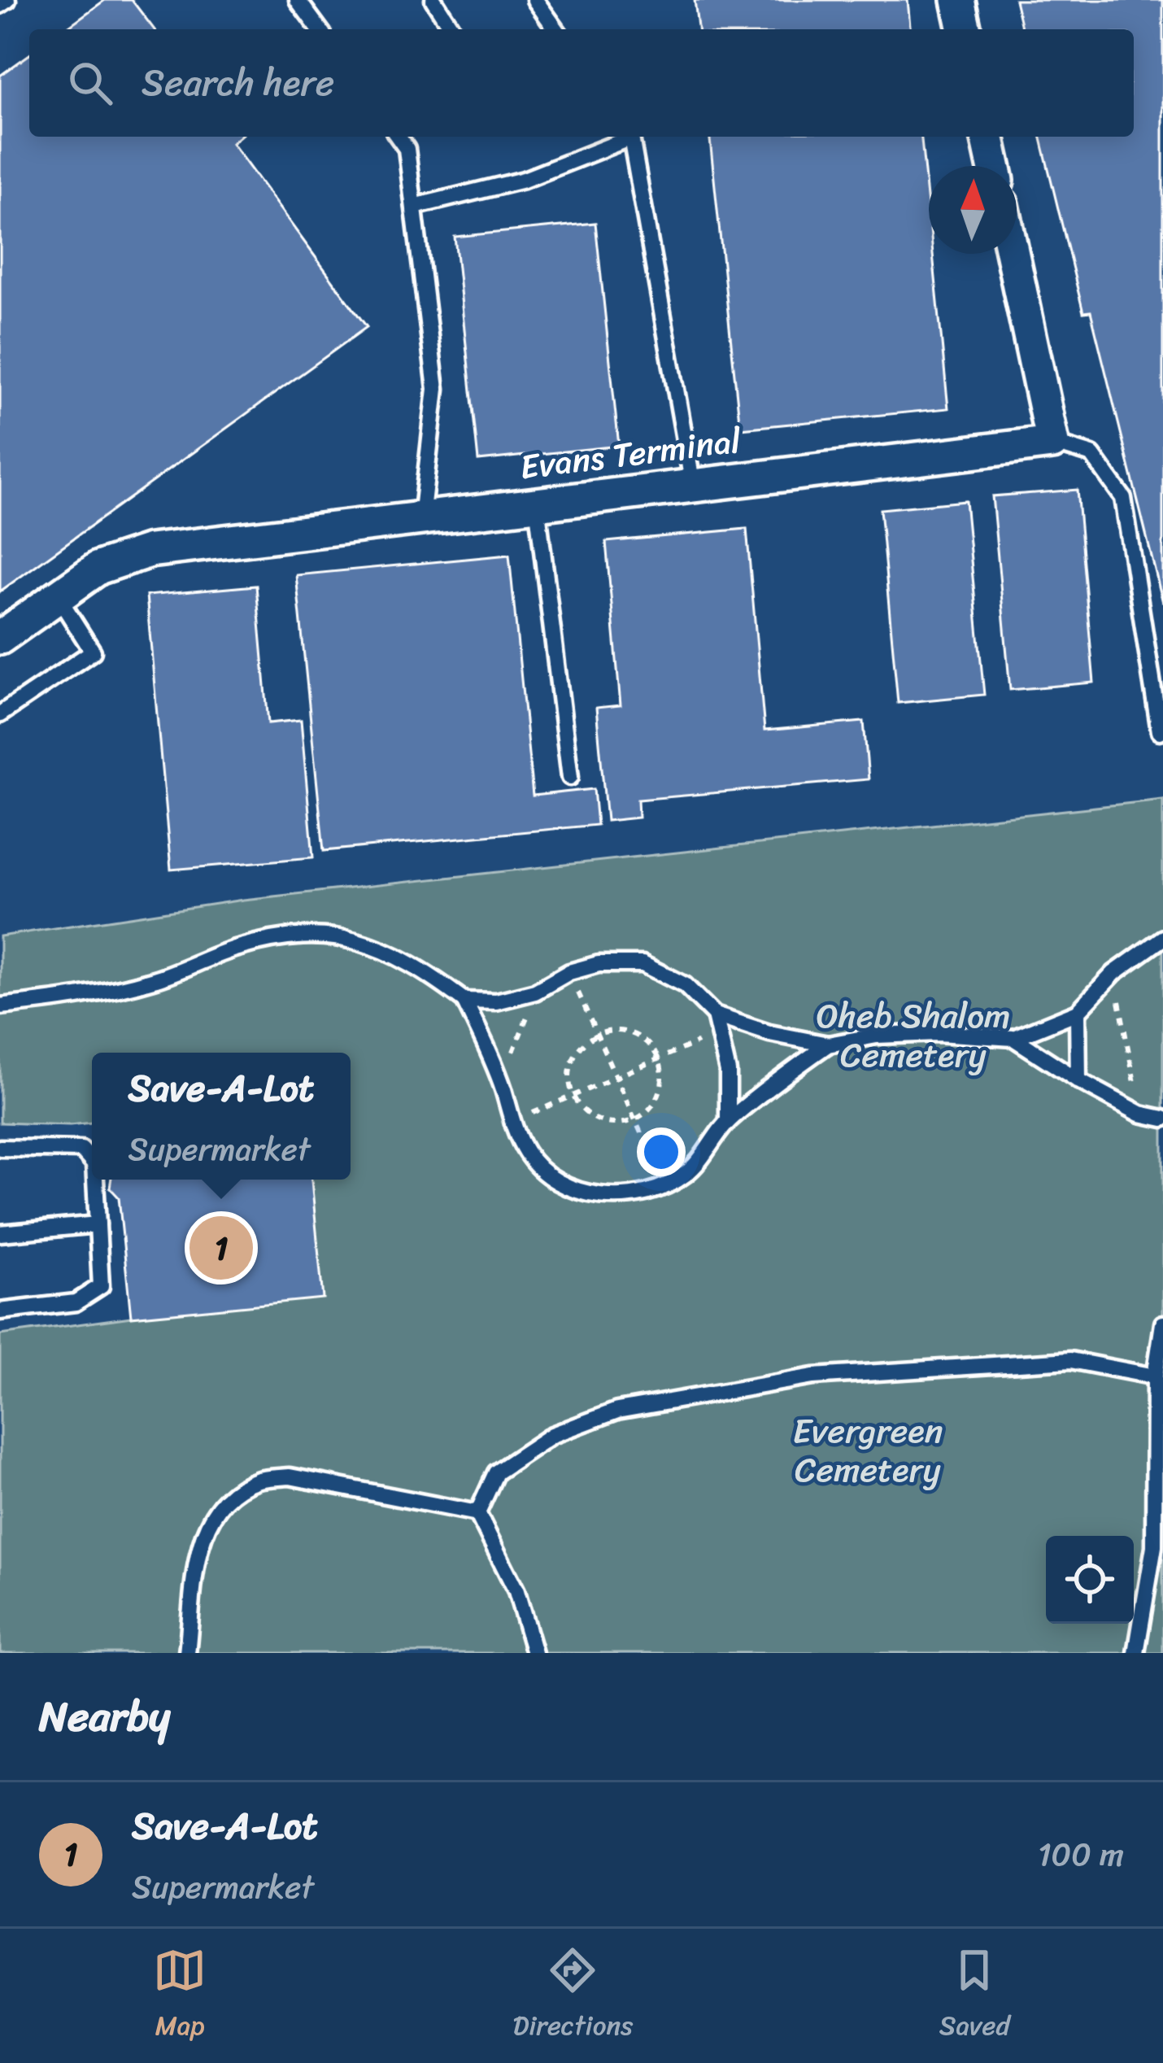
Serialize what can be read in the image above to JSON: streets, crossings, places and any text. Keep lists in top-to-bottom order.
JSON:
{
  "streets": {
    "street": ["Evans Terminal"]
  },
  "parks": ["Oheb Shalom Cemetery", "Evergreen Cemetery"],
  "north": "top",
  "page": {
    "search": "Search here",
    "popup": ["Save-A-Lot", "Supermarket"],
    "pins": "1",
    "heading": "Nearby",
    "list": [
      {
        "mark": "1",
        "name": "Save-A-Lot",
        "note": "Supermarket",
        "value": "100 m"
      }
    ],
    "nav": ["Map", "Directions", "Saved"]
  }
}
